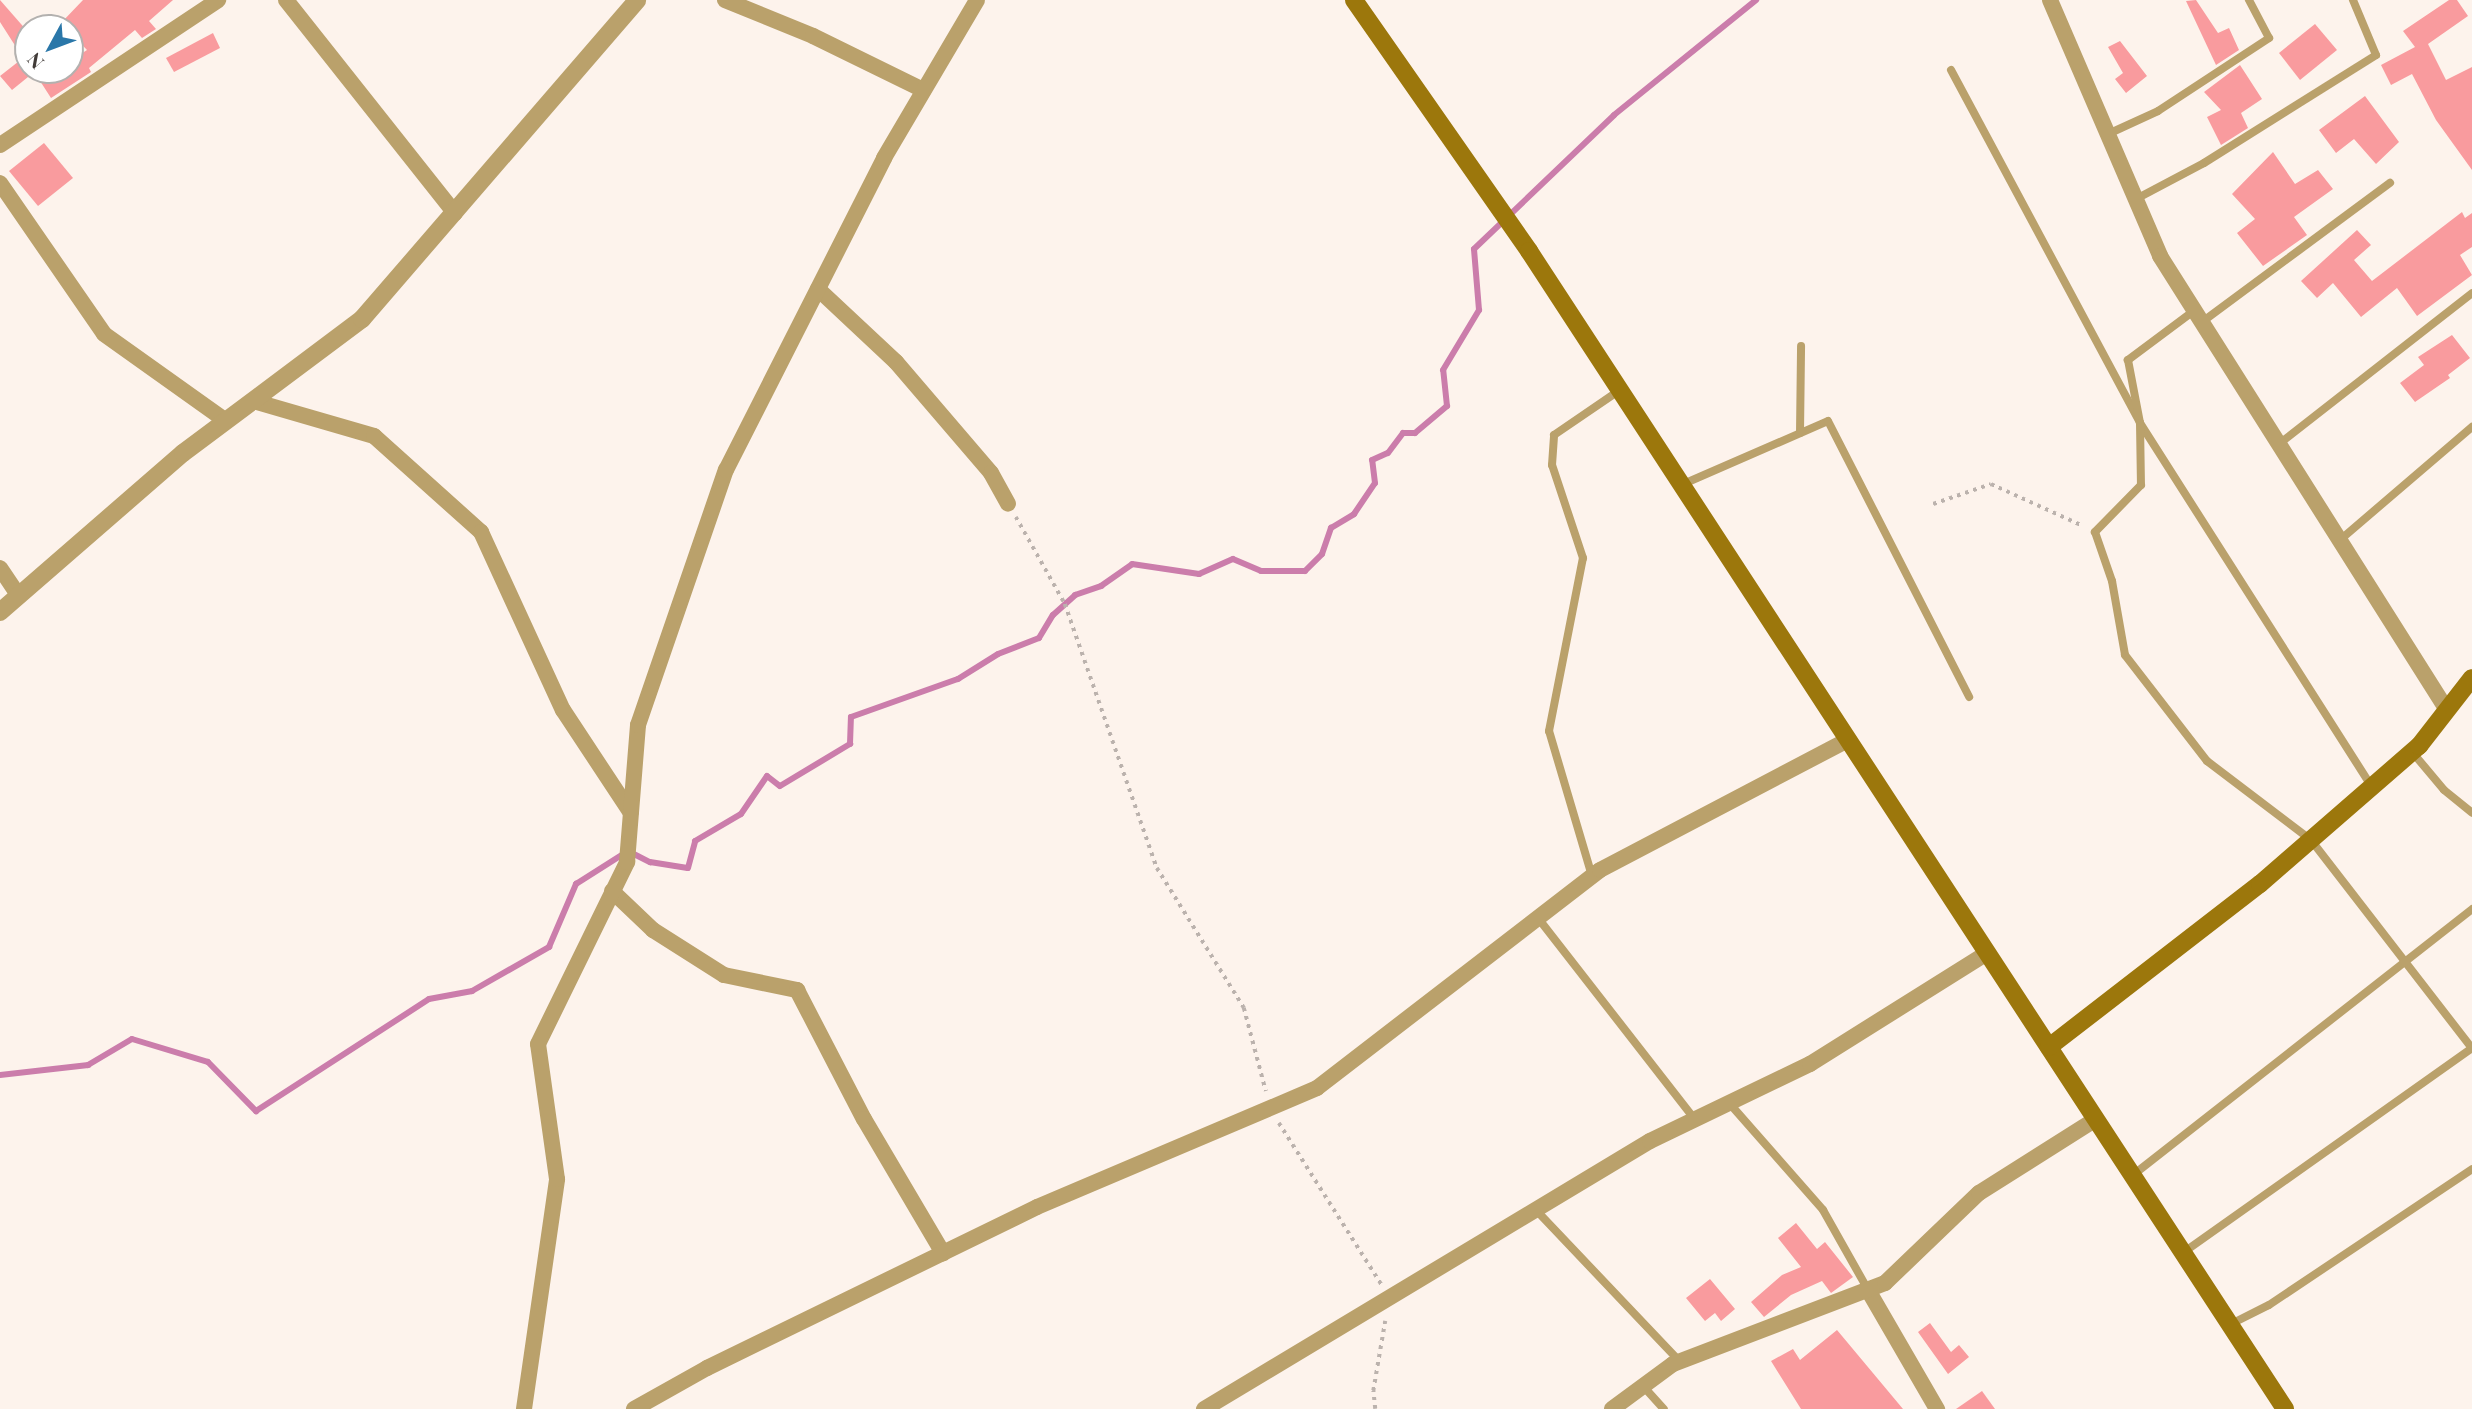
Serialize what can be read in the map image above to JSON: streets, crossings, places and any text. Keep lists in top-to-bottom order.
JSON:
{
  "north": "bottom left"
}
